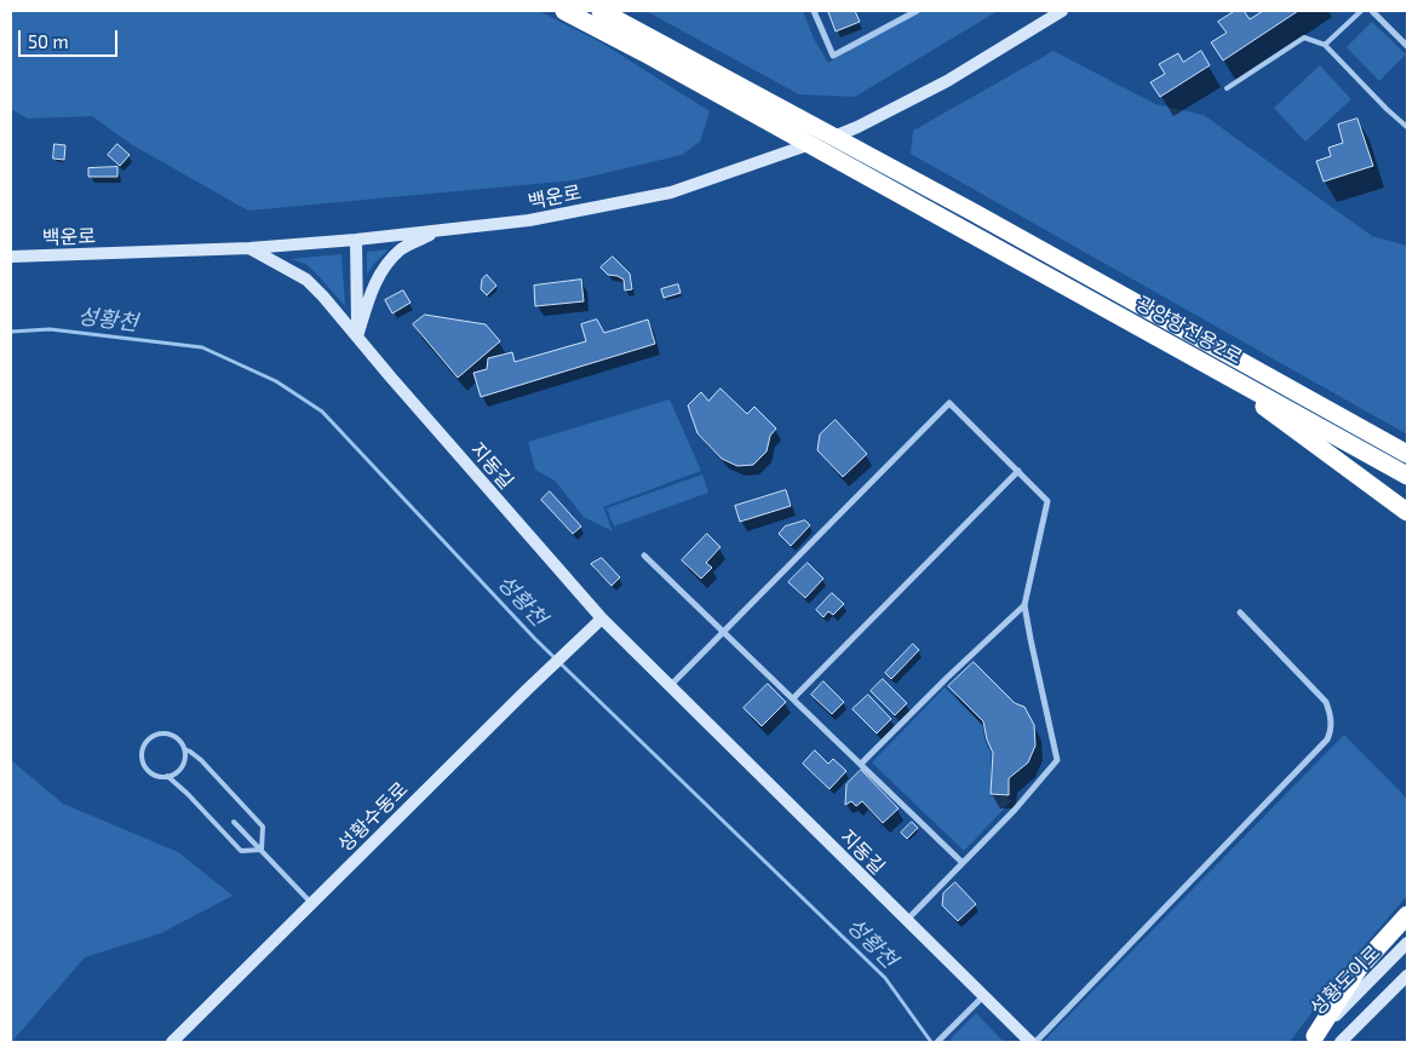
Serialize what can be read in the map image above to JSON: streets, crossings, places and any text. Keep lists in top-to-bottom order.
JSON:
{
  "streets": {
    "highway": ["광양항전용2로"],
    "street": [
      "백운로",
      "지동길",
      "성황수동로",
      "성황도이로"
    ]
  },
  "crossings": [
    ["백운로", "지동길"],
    ["지동길", "성황수동로"]
  ],
  "water": ["성황천"],
  "scale_bar": "50 m"
}
